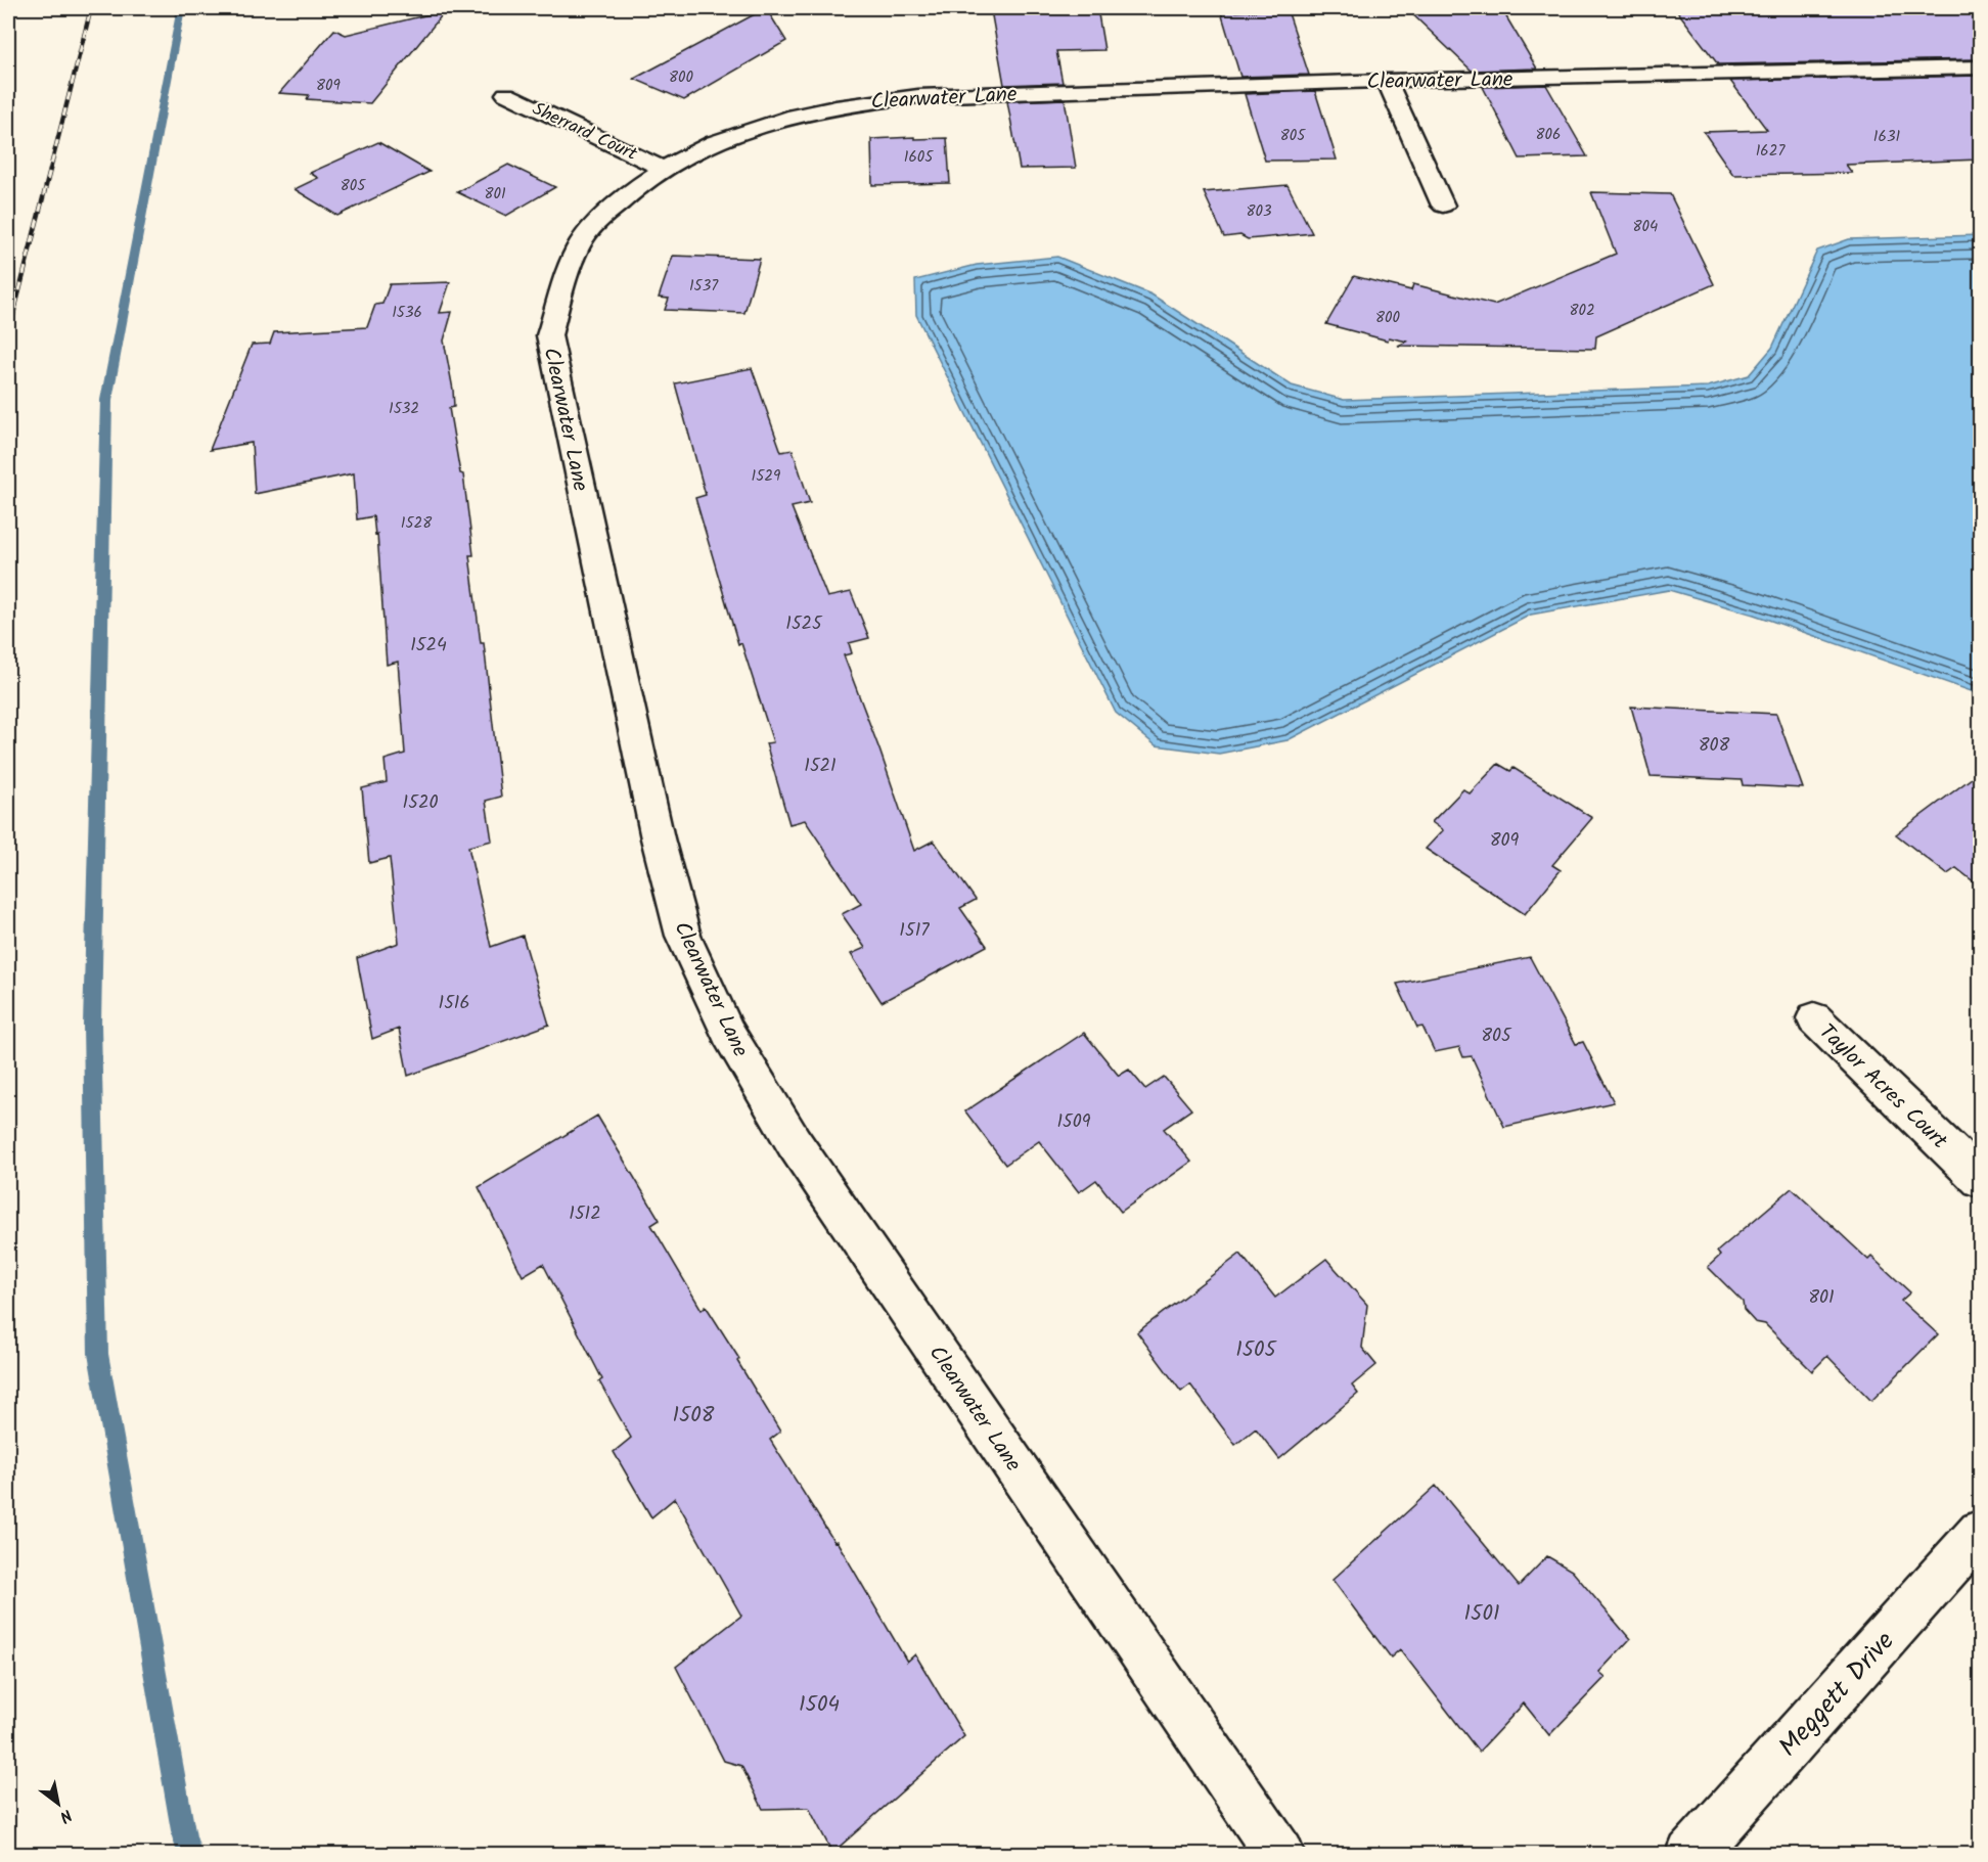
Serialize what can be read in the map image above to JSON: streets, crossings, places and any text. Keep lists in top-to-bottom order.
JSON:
{
  "streets": {
    "street": [
      "Clearwater Lane",
      "Sherrard Court",
      "Taylor Acres Court",
      "Meggett Drive"
    ]
  },
  "crossings": [
    ["Clearwater Lane", "Sherrard Court"]
  ],
  "house_numbers": [
    "800",
    "809",
    "806",
    "805",
    "1631",
    "1627",
    "1605",
    "805",
    "801",
    "803",
    "804",
    "1537",
    "802",
    "1536",
    "800",
    "1532",
    "1529",
    "1528",
    "1525",
    "1524",
    "808",
    "1521",
    "1520",
    "809",
    "1517",
    "1516",
    "805",
    "1509",
    "1512",
    "801",
    "1505",
    "1508",
    "1501",
    "1504"
  ],
  "north": "bottom right"
}
